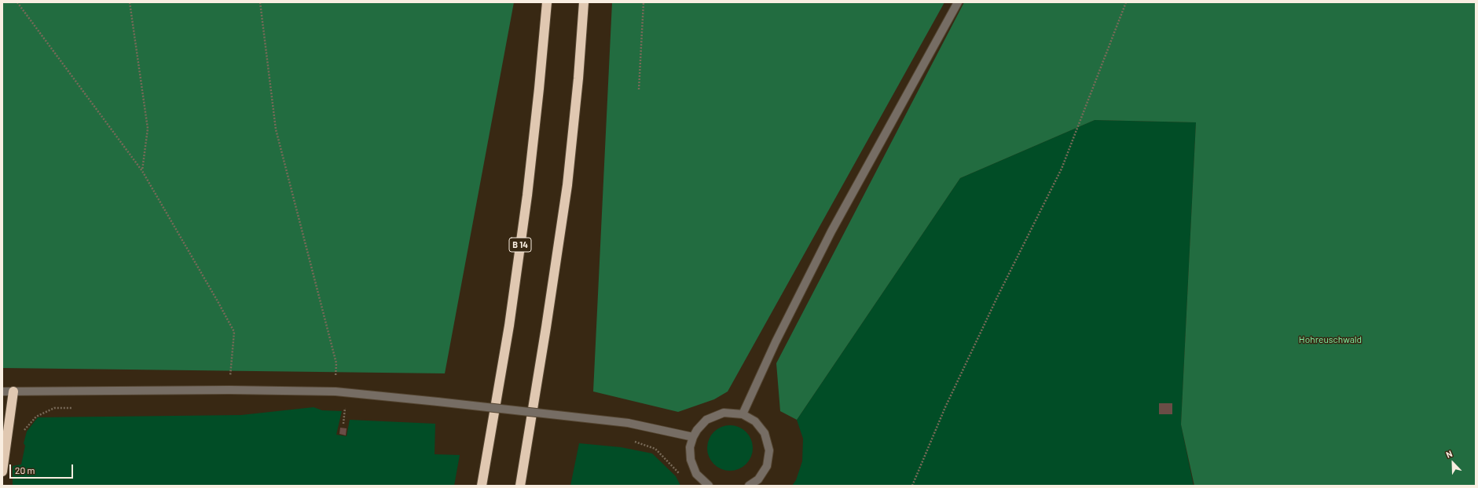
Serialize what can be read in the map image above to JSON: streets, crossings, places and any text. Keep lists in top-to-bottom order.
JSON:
{
  "streets": {
    "highway": ["B 14"]
  },
  "parks": ["Hohreuschwald"],
  "scale_bar": "20 m",
  "north": "top left"
}
